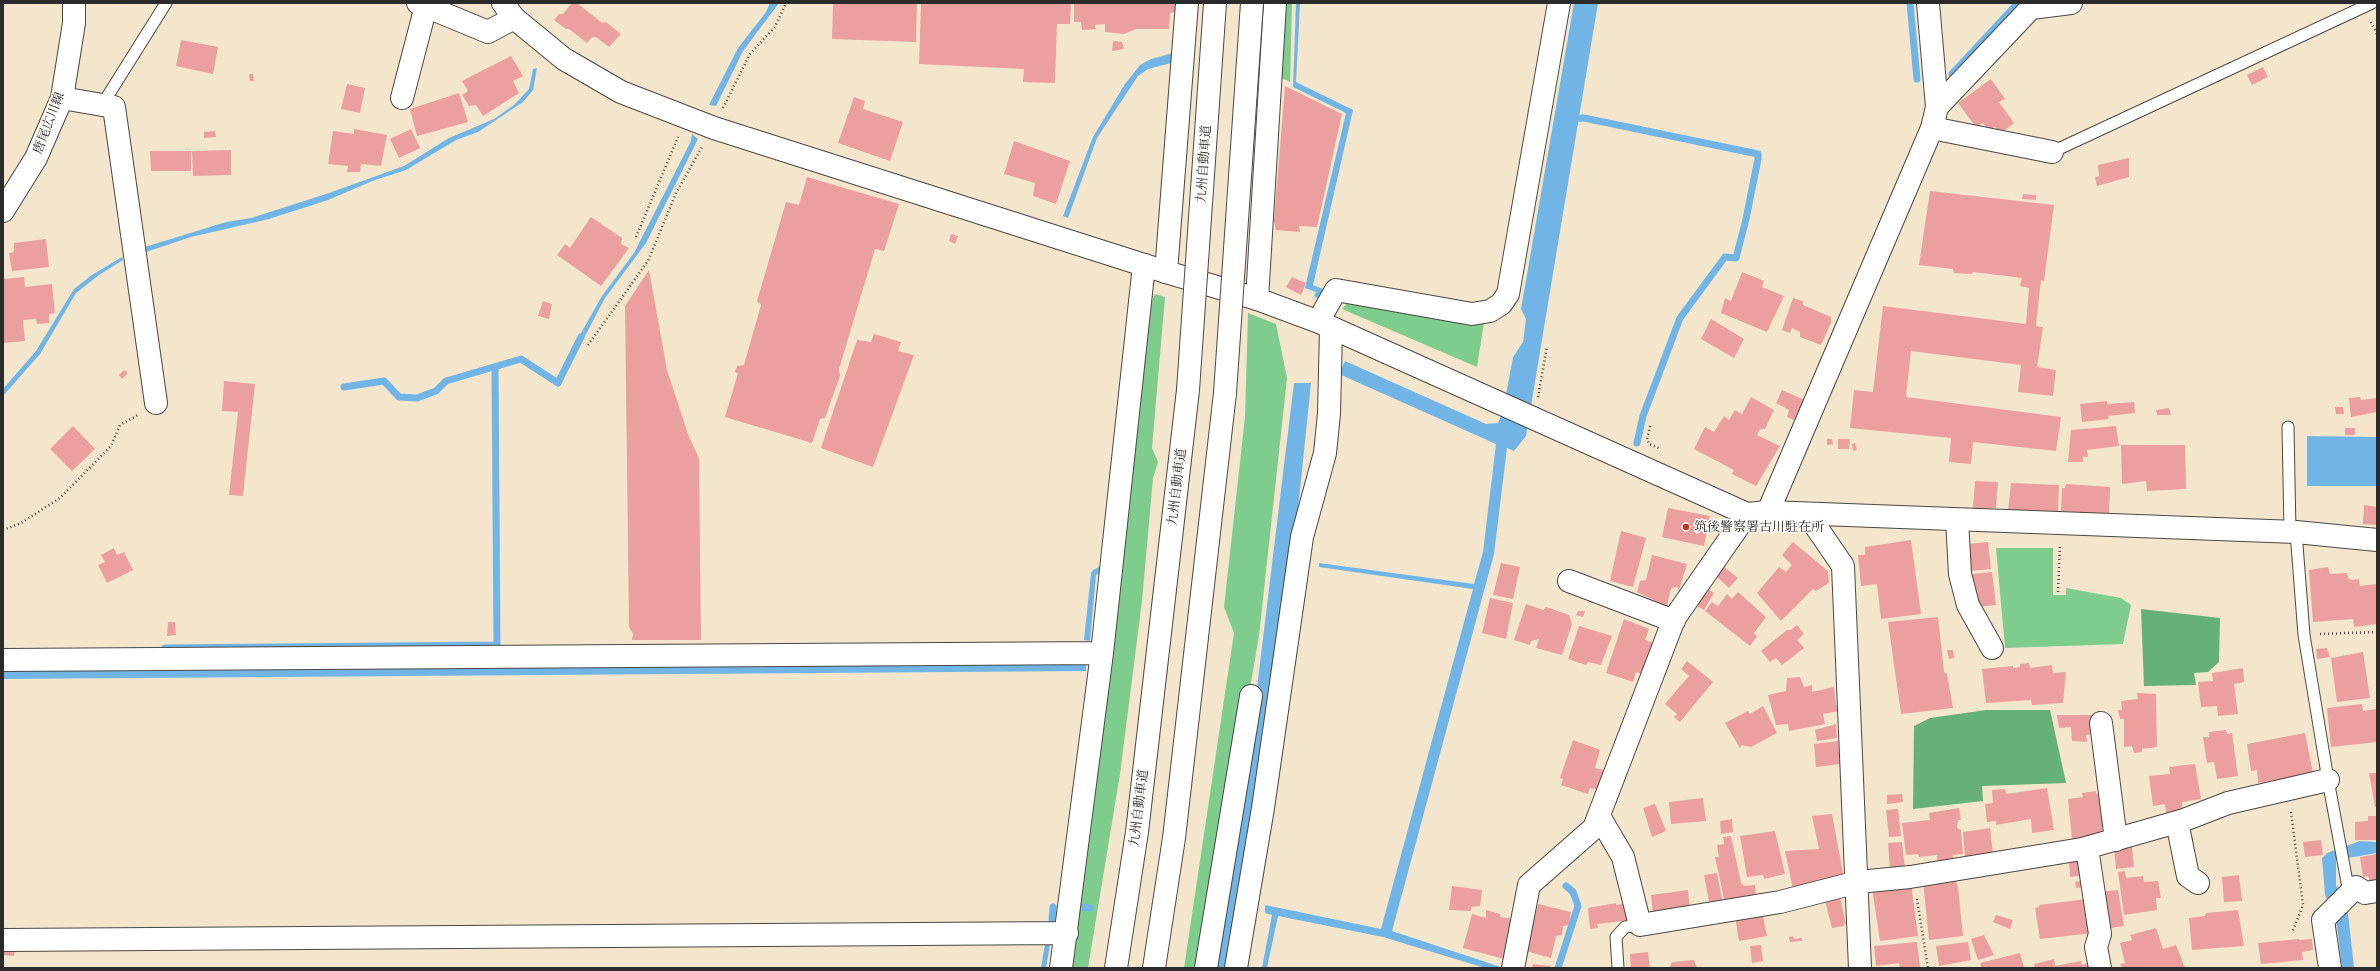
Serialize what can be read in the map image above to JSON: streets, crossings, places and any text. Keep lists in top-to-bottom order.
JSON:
{
  "streets": {
    "main road": ["唐尾広川線", "九州自動車道"]
  },
  "places": ["筑後警察署古川駐在所"]
}
